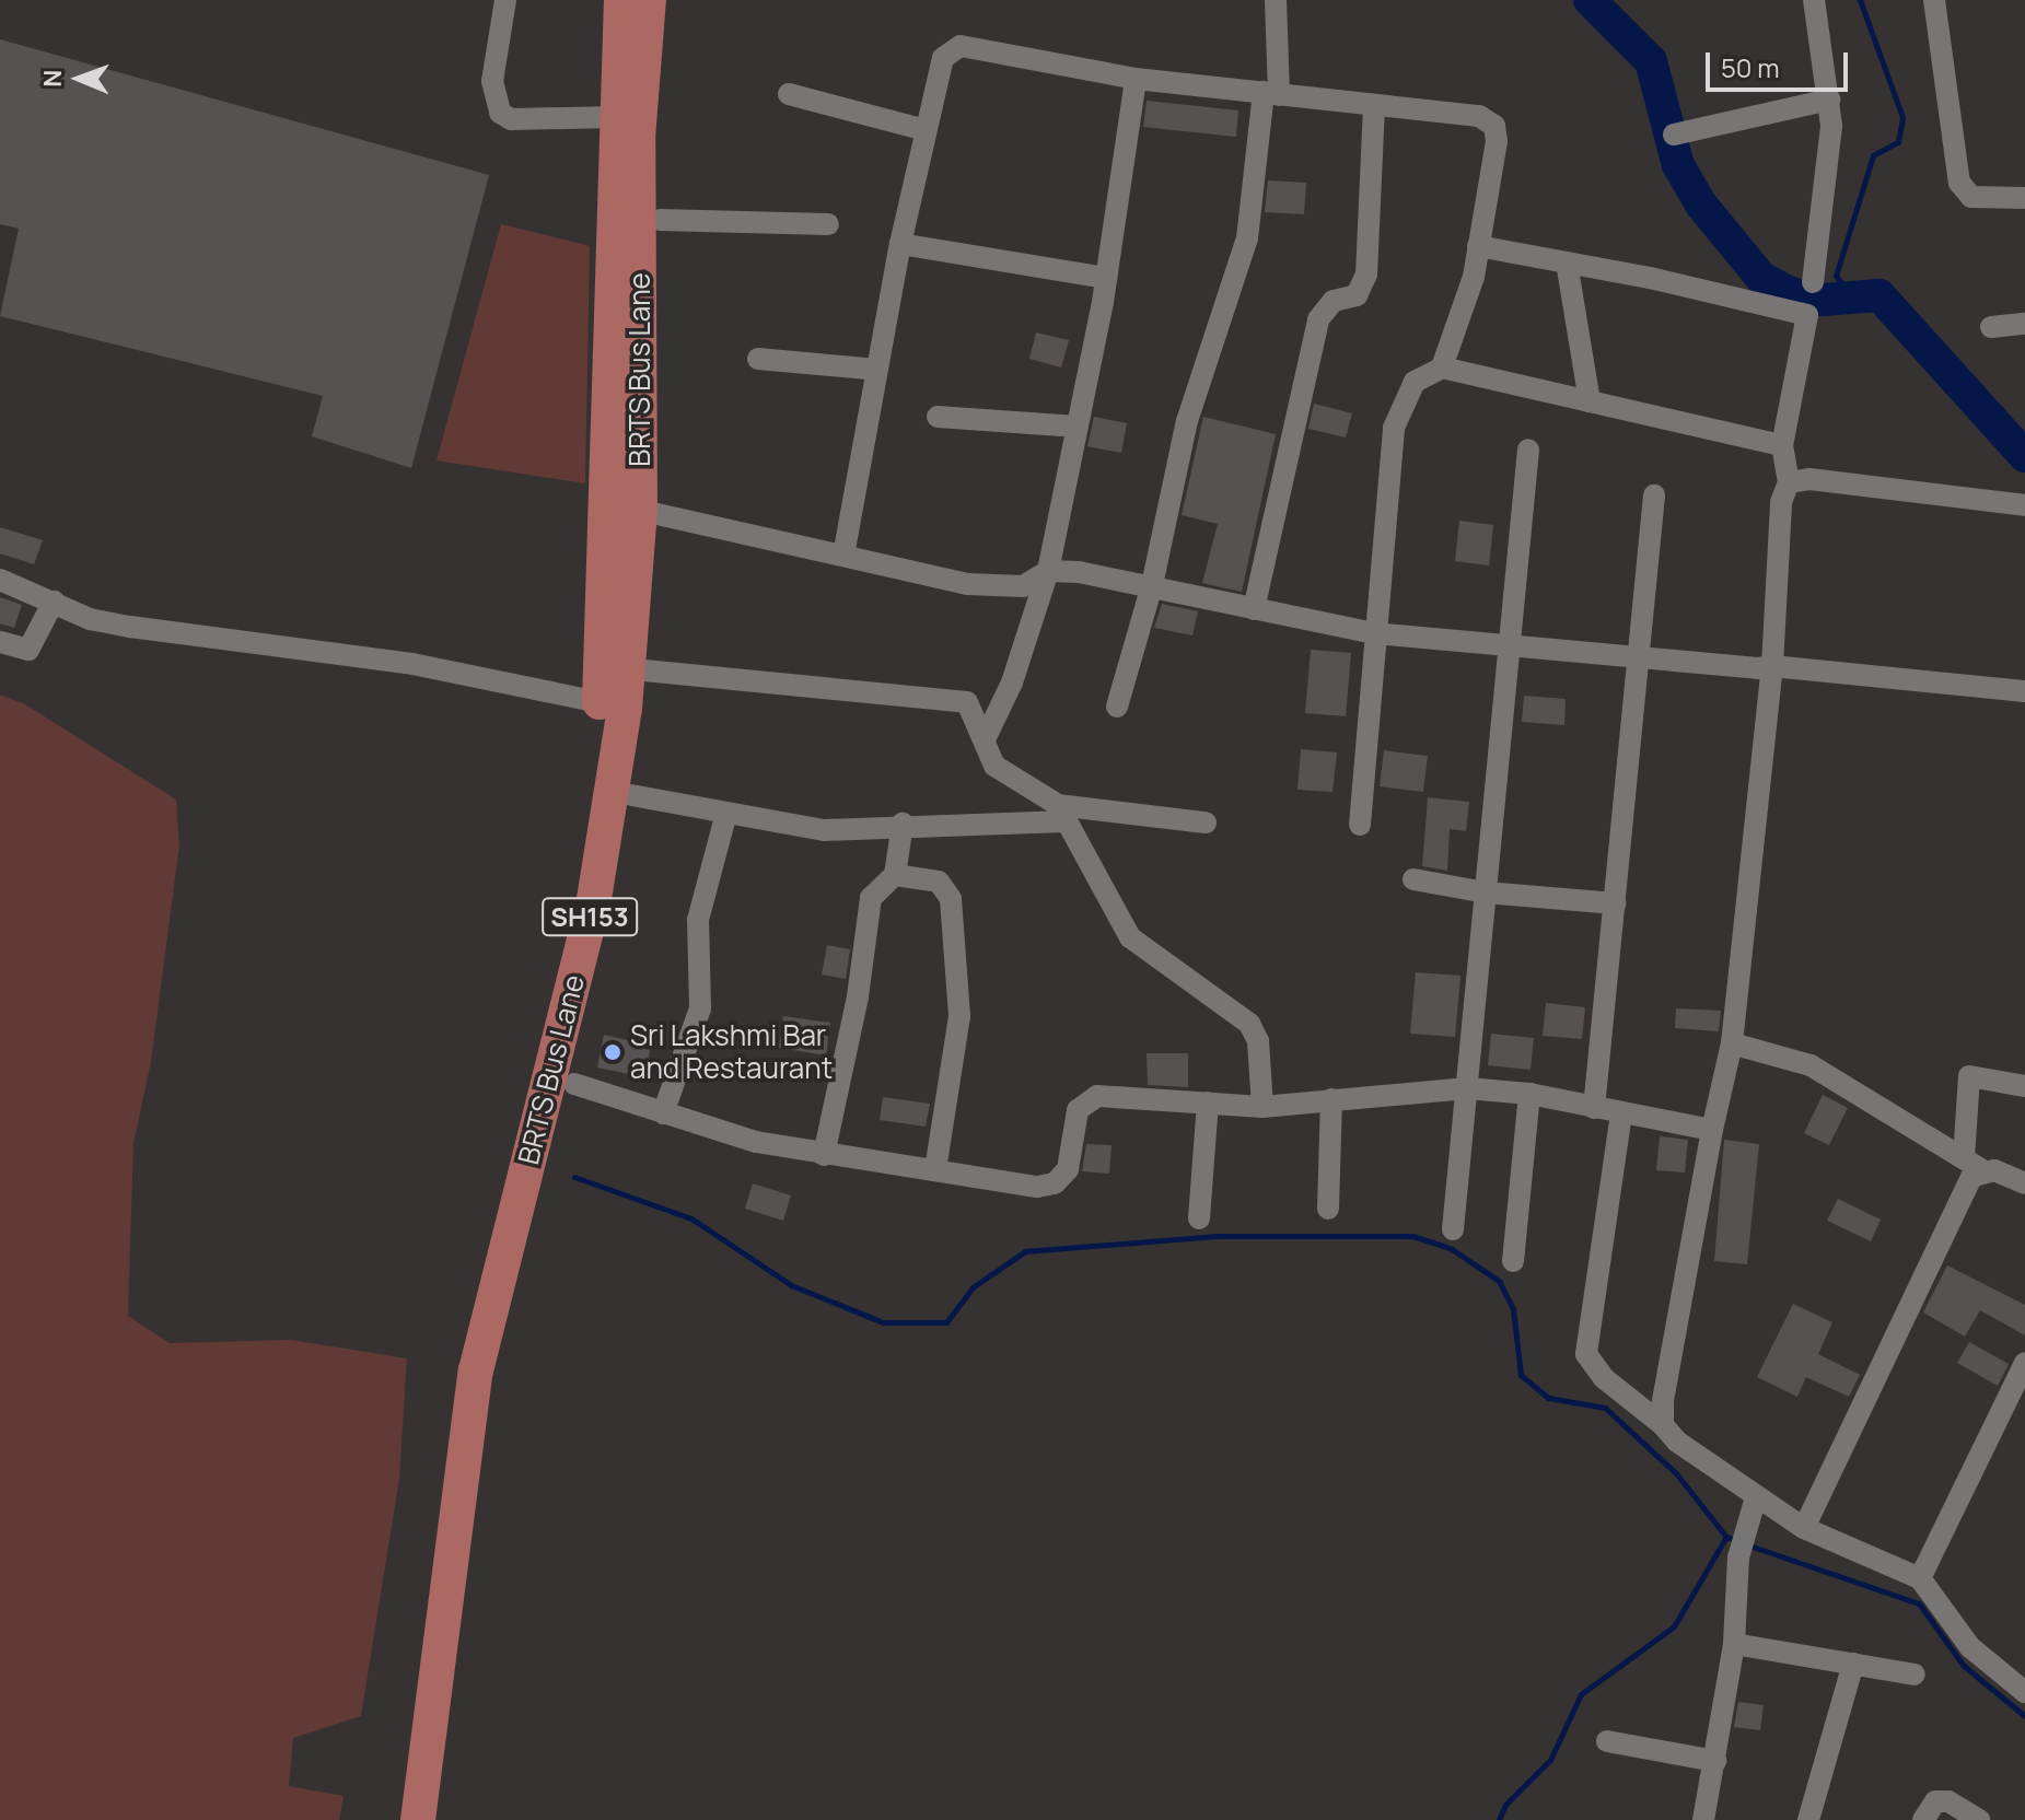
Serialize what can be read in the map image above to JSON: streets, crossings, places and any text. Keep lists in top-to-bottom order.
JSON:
{
  "streets": {
    "main road": ["BRTS Bus Lane", "SH153"]
  },
  "places": ["Sri Lakshmi Bar and Restaurant"],
  "scale_bar": "50 m",
  "north": "left"
}
